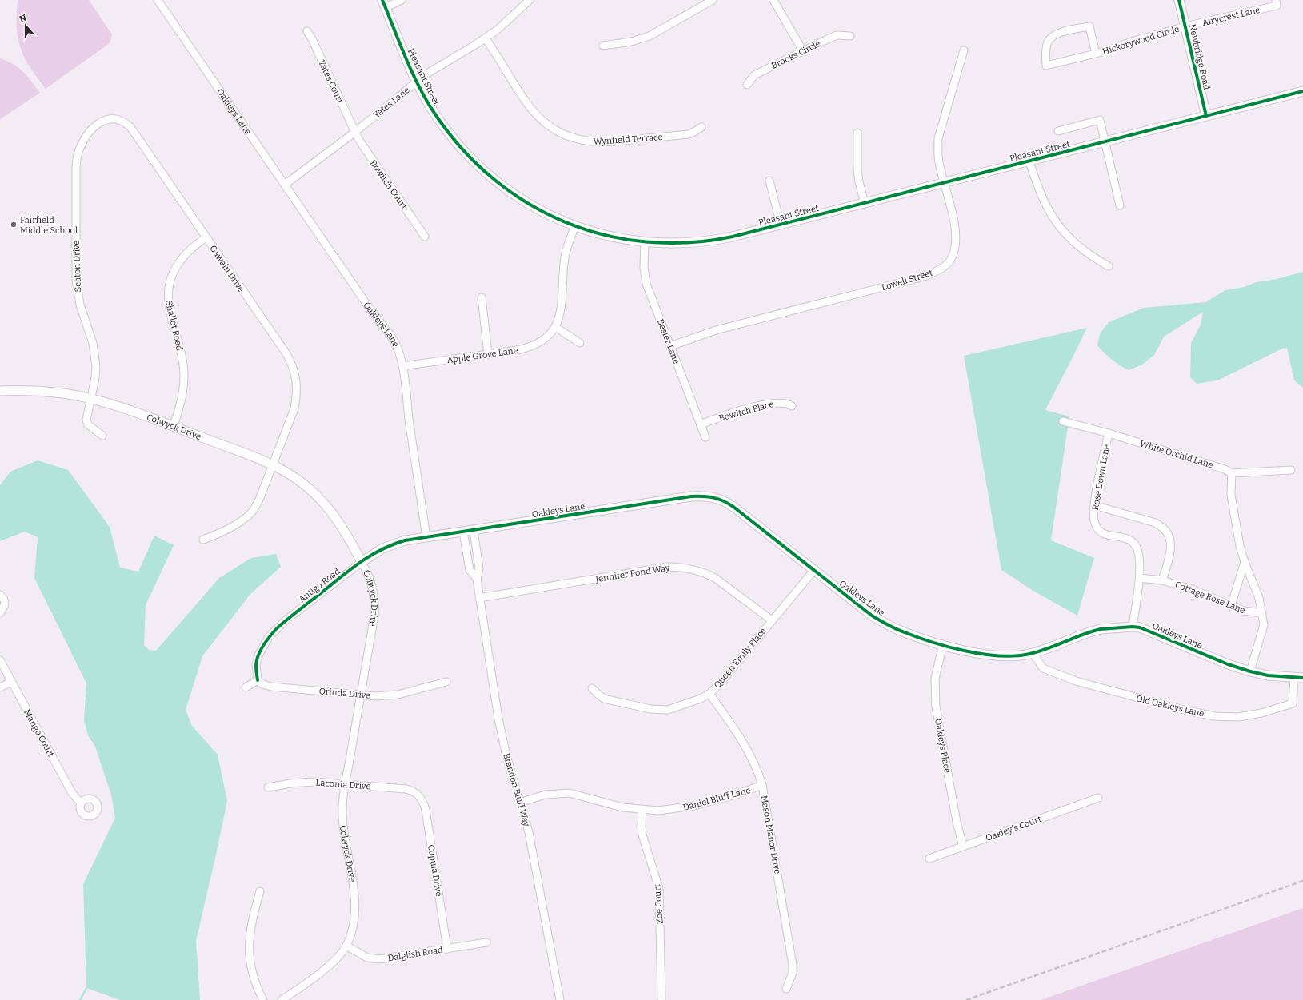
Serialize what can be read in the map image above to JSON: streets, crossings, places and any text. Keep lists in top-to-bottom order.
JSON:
{
  "streets": {
    "street": [
      "Airycrest Lane",
      "Hickorywood Circle",
      "Brooks Circle",
      "Newbridge Road",
      "Pleasant Street",
      "Yates Court",
      "Yates Lane",
      "Oakleys Lane",
      "Wynfield Terrace",
      "Bowitch Court",
      "Seaton Drive",
      "Gawain Drive",
      "Lowell Street",
      "Shallot Road",
      "Besler Lane",
      "Apple Grove Lane",
      "Bowitch Place",
      "Colwyck Drive",
      "White Orchid Lane",
      "Rose Down Lane",
      "Jennifer Pond Way",
      "Antigo Road",
      "Cottage Rose Lane",
      "Queen Emily Place",
      "Orinda Drive",
      "Old Oakleys Lane",
      "Mango Court",
      "Oakleys Place",
      "Laconia Drive",
      "Brandon Bluff Way",
      "Daniel Bluff Lane",
      "Oakley's Court",
      "Mason Manor Drive",
      "Cupula Drive",
      "Zoe Court",
      "Dalglish Road"
    ]
  },
  "crossings": [
    ["Airycrest Lane", "Hickorywood Circle"],
    ["Airycrest Lane", "Newbridge Road"],
    ["Hickorywood Circle", "Newbridge Road"],
    ["Newbridge Road", "Pleasant Street"],
    ["Pleasant Street", "Yates Lane"],
    ["Pleasant Street", "Lowell Street"],
    ["Pleasant Street", "Besler Lane"],
    ["Pleasant Street", "Apple Grove Lane"],
    ["Yates Court", "Yates Lane"],
    ["Yates Court", "Bowitch Court"],
    ["Yates Lane", "Oakleys Lane"],
    ["Yates Lane", "Wynfield Terrace"],
    ["Yates Lane", "Bowitch Court"],
    ["Oakleys Lane", "Apple Grove Lane"],
    ["Oakleys Lane", "Rose Down Lane"],
    ["Oakleys Lane", "Antigo Road"],
    ["Oakleys Lane", "Queen Emily Place"],
    ["Oakleys Lane", "Old Oakleys Lane"],
    ["Oakleys Lane", "Oakleys Place"],
    ["Oakleys Lane", "Brandon Bluff Way"],
    ["Seaton Drive", "Gawain Drive"],
    ["Seaton Drive", "Colwyck Drive"],
    ["Gawain Drive", "Shallot Road"],
    ["Gawain Drive", "Colwyck Drive"],
    ["Lowell Street", "Besler Lane"],
    ["Shallot Road", "Colwyck Drive"],
    ["Besler Lane", "Bowitch Place"],
    ["Colwyck Drive", "Antigo Road"],
    ["Colwyck Drive", "Orinda Drive"],
    ["Colwyck Drive", "Laconia Drive"],
    ["Colwyck Drive", "Dalglish Road"],
    ["White Orchid Lane", "Rose Down Lane"],
    ["Rose Down Lane", "Cottage Rose Lane"],
    ["Jennifer Pond Way", "Queen Emily Place"],
    ["Jennifer Pond Way", "Brandon Bluff Way"],
    ["Antigo Road", "Orinda Drive"],
    ["Queen Emily Place", "Mason Manor Drive"],
    ["Oakleys Place", "Oakley's Court"],
    ["Laconia Drive", "Cupula Drive"],
    ["Brandon Bluff Way", "Daniel Bluff Lane"],
    ["Daniel Bluff Lane", "Mason Manor Drive"],
    ["Daniel Bluff Lane", "Zoe Court"],
    ["Cupula Drive", "Dalglish Road"]
  ],
  "places": ["Fairfield Middle School"],
  "north": "top"
}
